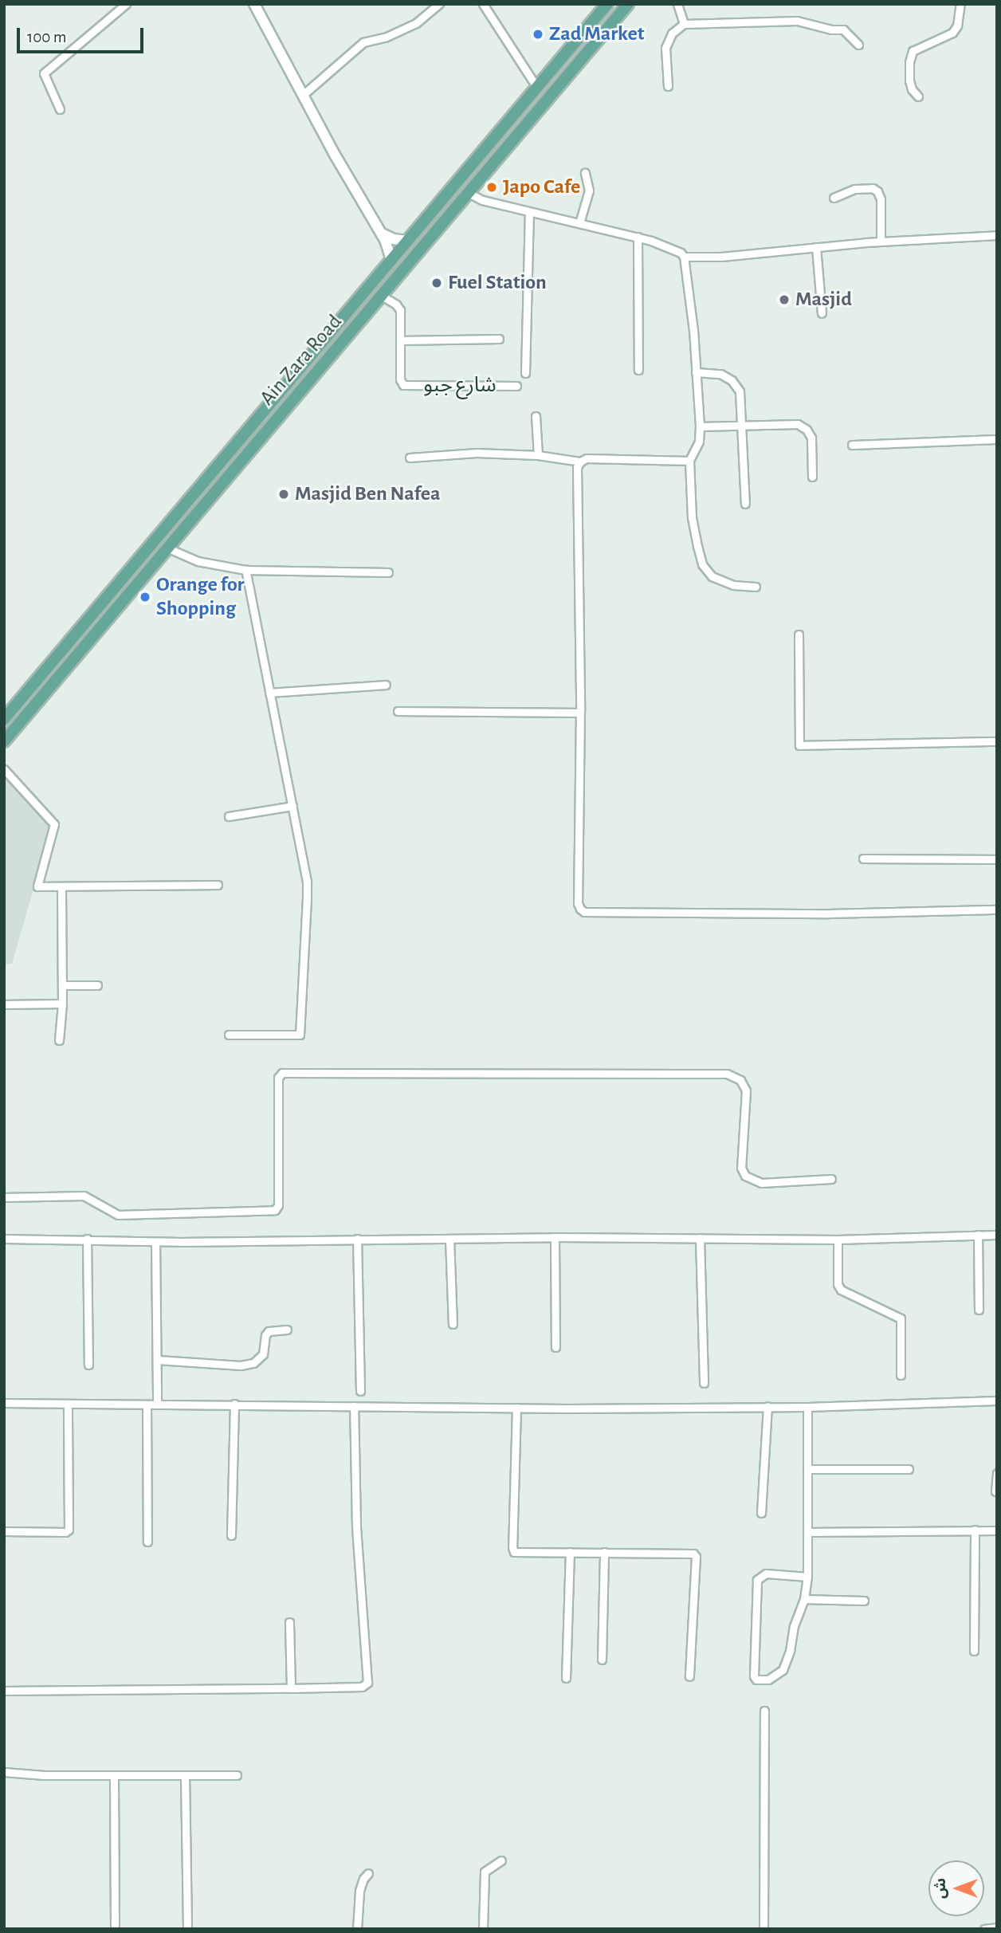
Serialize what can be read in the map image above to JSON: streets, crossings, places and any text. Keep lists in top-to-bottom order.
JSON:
{
  "streets": {
    "main road": ["Ain Zara Road"],
    "street": ["شارع جبو"]
  },
  "crossings": [
    ["Ain Zara Road", "شارع جبو"]
  ],
  "places": [
    "Zad Market",
    "Japo Cafe",
    "Fuel Station",
    "Masjid",
    "Masjid Ben Nafea",
    "Orange for Shopping"
  ],
  "scale_bar": "100 m",
  "north": "left"
}
